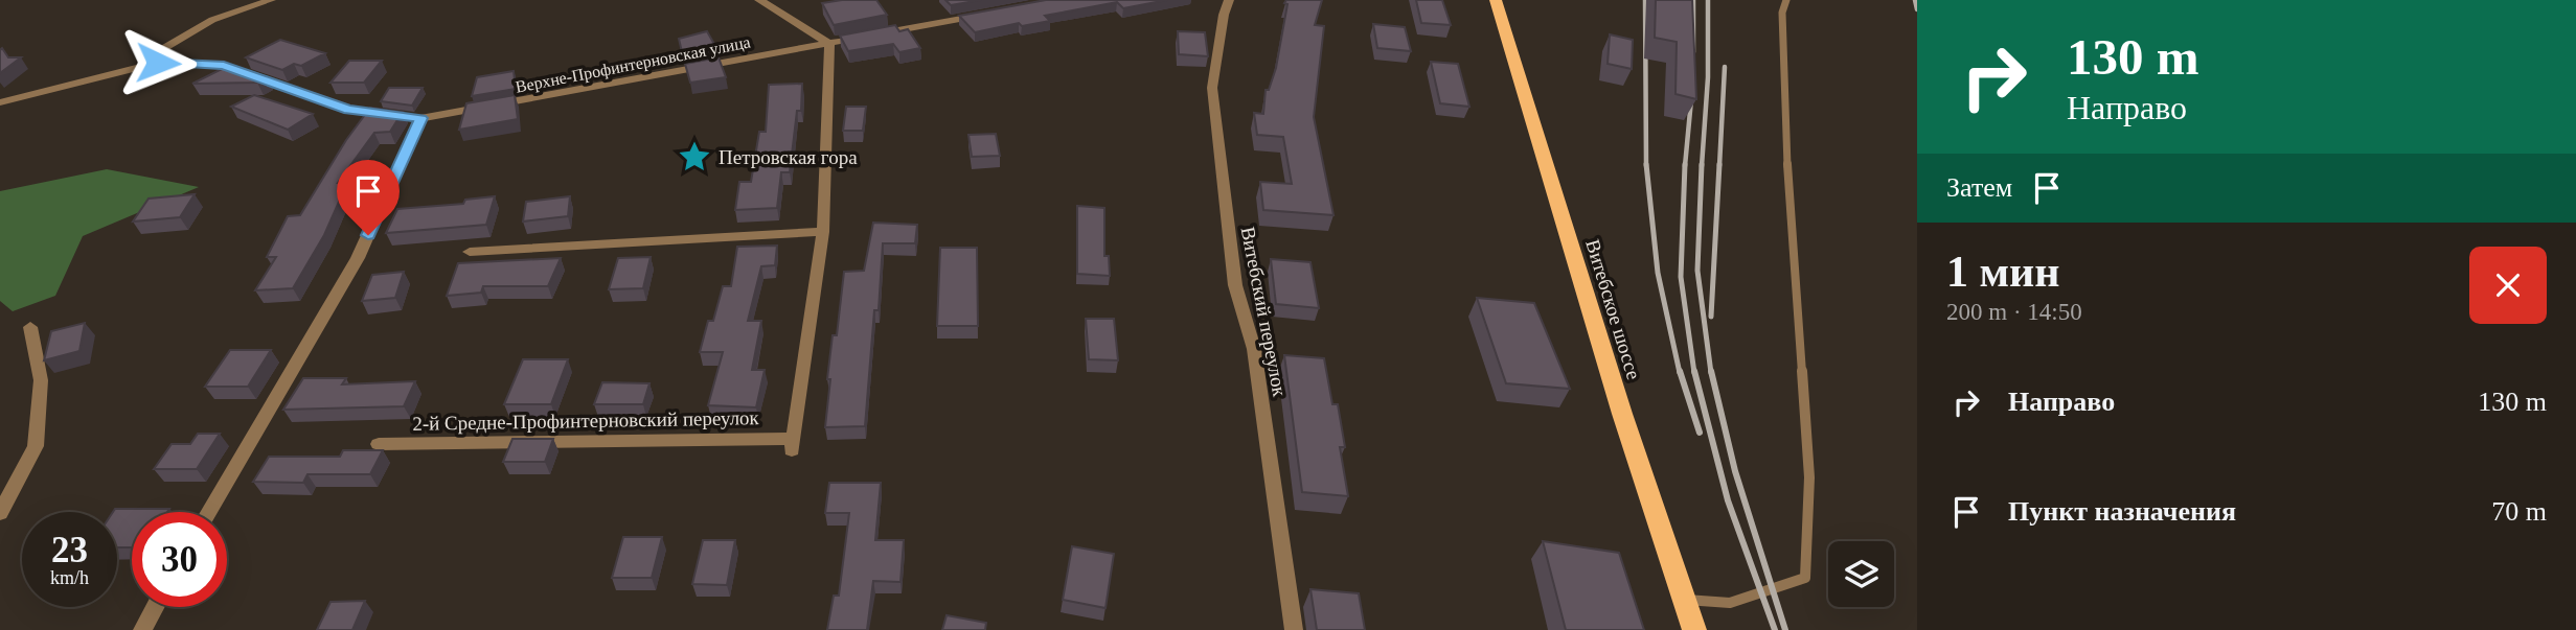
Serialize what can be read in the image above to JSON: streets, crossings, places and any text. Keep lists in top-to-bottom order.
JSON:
{
  "streets": {
    "main road": ["Витебское шоссе"],
    "street": ["Верхне-Профинтерновская улица", "Витебский переулок", "2-й Средне-Профинтерновский переулок"]
  },
  "places": {
    "place": ["Петровская гора"]
  },
  "page": {
    "turn": ["130 m", "Направо"],
    "then": "Затем",
    "heading": ["1 мин", "200 m · 14:50"],
    "list": [
      {
        "name": "Направо",
        "value": "130 m"
      },
      {
        "name": "Пункт назначения",
        "value": "70 m"
      }
    ],
    "speed": "23 km/h",
    "limit": "30"
  }
}
